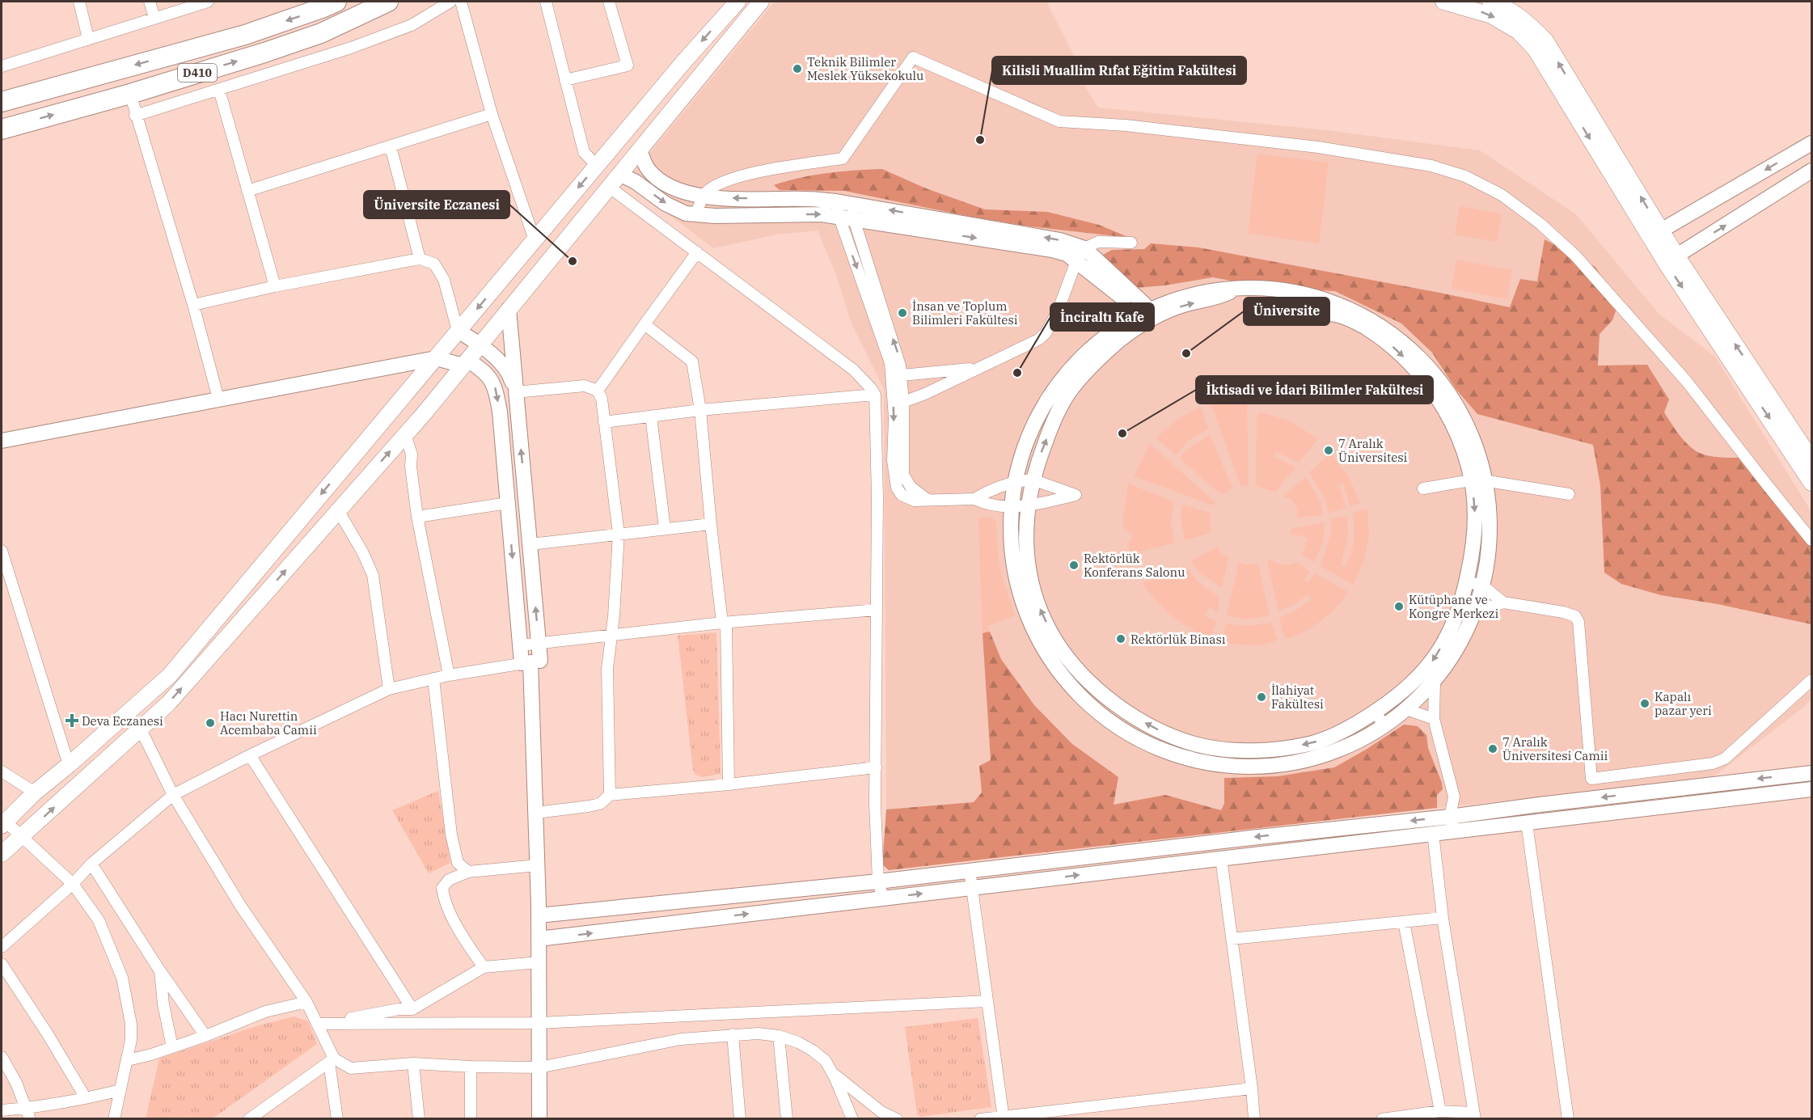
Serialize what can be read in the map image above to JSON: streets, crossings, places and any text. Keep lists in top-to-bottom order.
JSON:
{
  "streets": {
    "highway": ["D410"]
  },
  "places": {
    "other": [
      "Teknik Bilimler Meslek Yüksekokulu",
      "Kilisli Muallim Rıfat Eğitim Fakültesi",
      "Üniversite Eczanesi",
      "İnsan ve Toplum Bilimleri Fakültesi",
      "Üniversite",
      "İnciraltı Kafe",
      "İktisadi ve İdari Bilimler Fakültesi",
      "7 Aralık Üniversitesi",
      "Rektörlük Konferans Salonu",
      "Kütüphane ve Kongre Merkezi",
      "Rektörlük Binası",
      "İlahiyat Fakültesi",
      "Kapalı pazar yeri",
      "Hacı Nurettin Acembaba Camii",
      "7 Aralık Üniversitesi Camii"
    ],
    "health": ["Deva Eczanesi"]
  }
}
